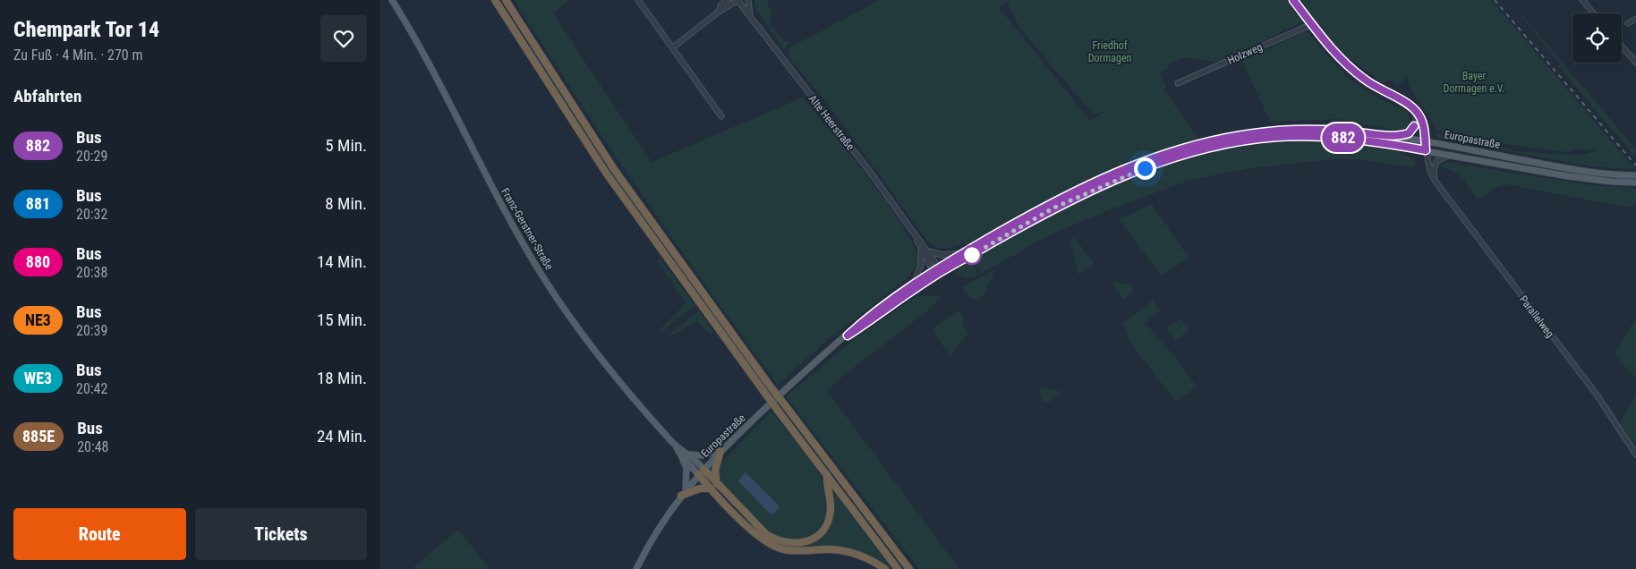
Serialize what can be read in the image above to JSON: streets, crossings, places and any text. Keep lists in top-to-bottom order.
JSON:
{
  "streets": {
    "main road": ["Europastraße", "Franz-Gerstner-Straße"],
    "street": ["Holzweg", "Alte Heerstraße", "Parallelweg"]
  },
  "crossings": [
    ["Alte Heerstraße", "Europastraße"],
    ["Europastraße", "Franz-Gerstner-Straße"],
    ["Europastraße", "Parallelweg"]
  ],
  "parks": ["Friedhof Dormagen", "Bayer Dormagen e.V."],
  "lines": ["bus line 882"],
  "page": {
    "heading": [
      ["Chempark Tor 14", "Zu Fuß · 4 Min. · 270 m"],
      "Abfahrten"
    ],
    "on_map": "882",
    "list": [
      {
        "mark": "882",
        "name": "Bus",
        "note": "20:29",
        "value": "5 Min."
      },
      {
        "mark": "881",
        "name": "Bus",
        "note": "20:32",
        "value": "8 Min."
      },
      {
        "mark": "880",
        "name": "Bus",
        "note": "20:38",
        "value": "14 Min."
      },
      {
        "mark": "NE3",
        "name": "Bus",
        "note": "20:39",
        "value": "15 Min."
      },
      {
        "mark": "WE3",
        "name": "Bus",
        "note": "20:42",
        "value": "18 Min."
      },
      {
        "mark": "885E",
        "name": "Bus",
        "note": "20:48",
        "value": "24 Min."
      }
    ],
    "buttons": ["Route", "Tickets"]
  }
}
